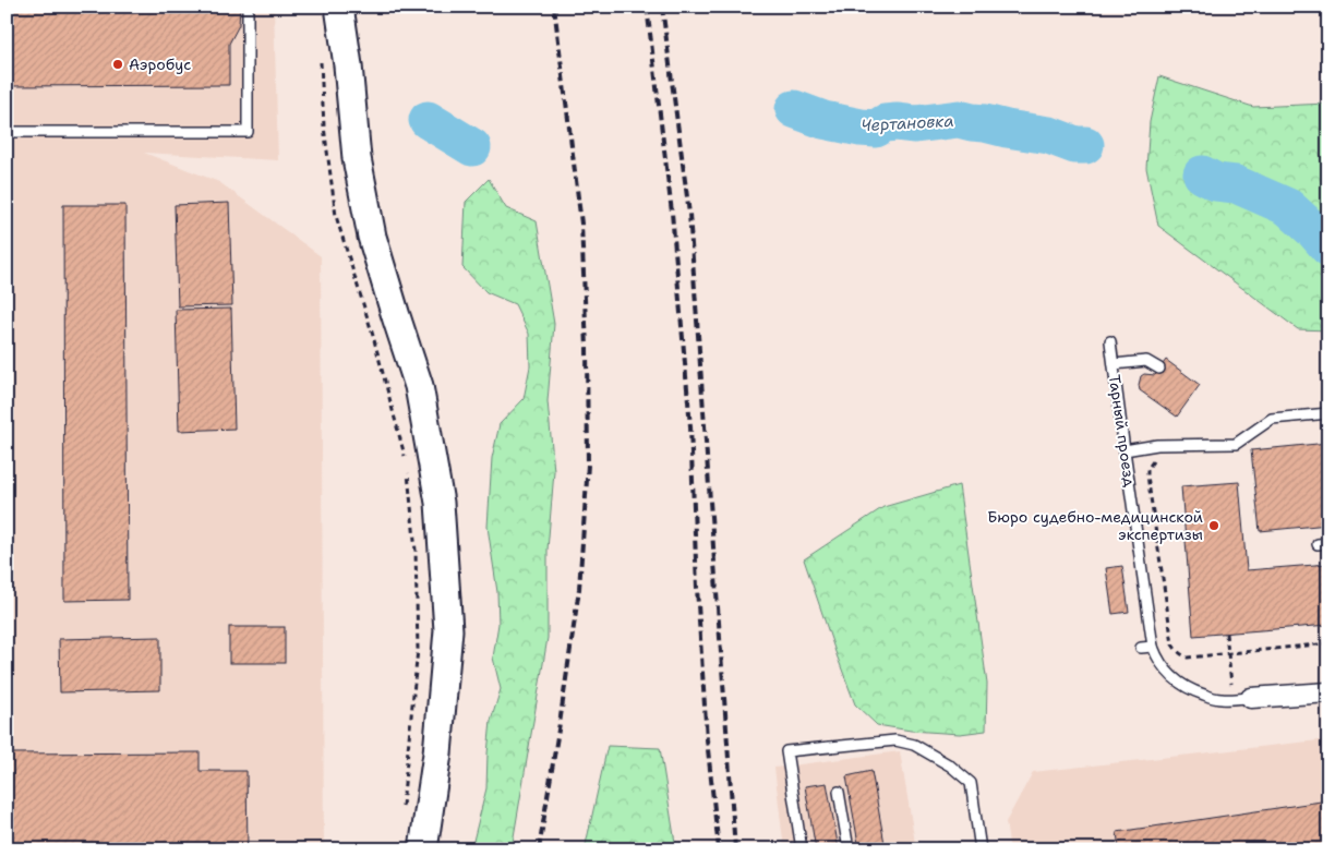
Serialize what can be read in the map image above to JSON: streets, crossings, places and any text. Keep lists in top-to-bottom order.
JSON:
{
  "streets": {
    "street": ["Тарный проезд"]
  },
  "water": ["Чертановка"],
  "places": ["Аэробус", "Бюро судебно-медицинской экспертизы"]
}
